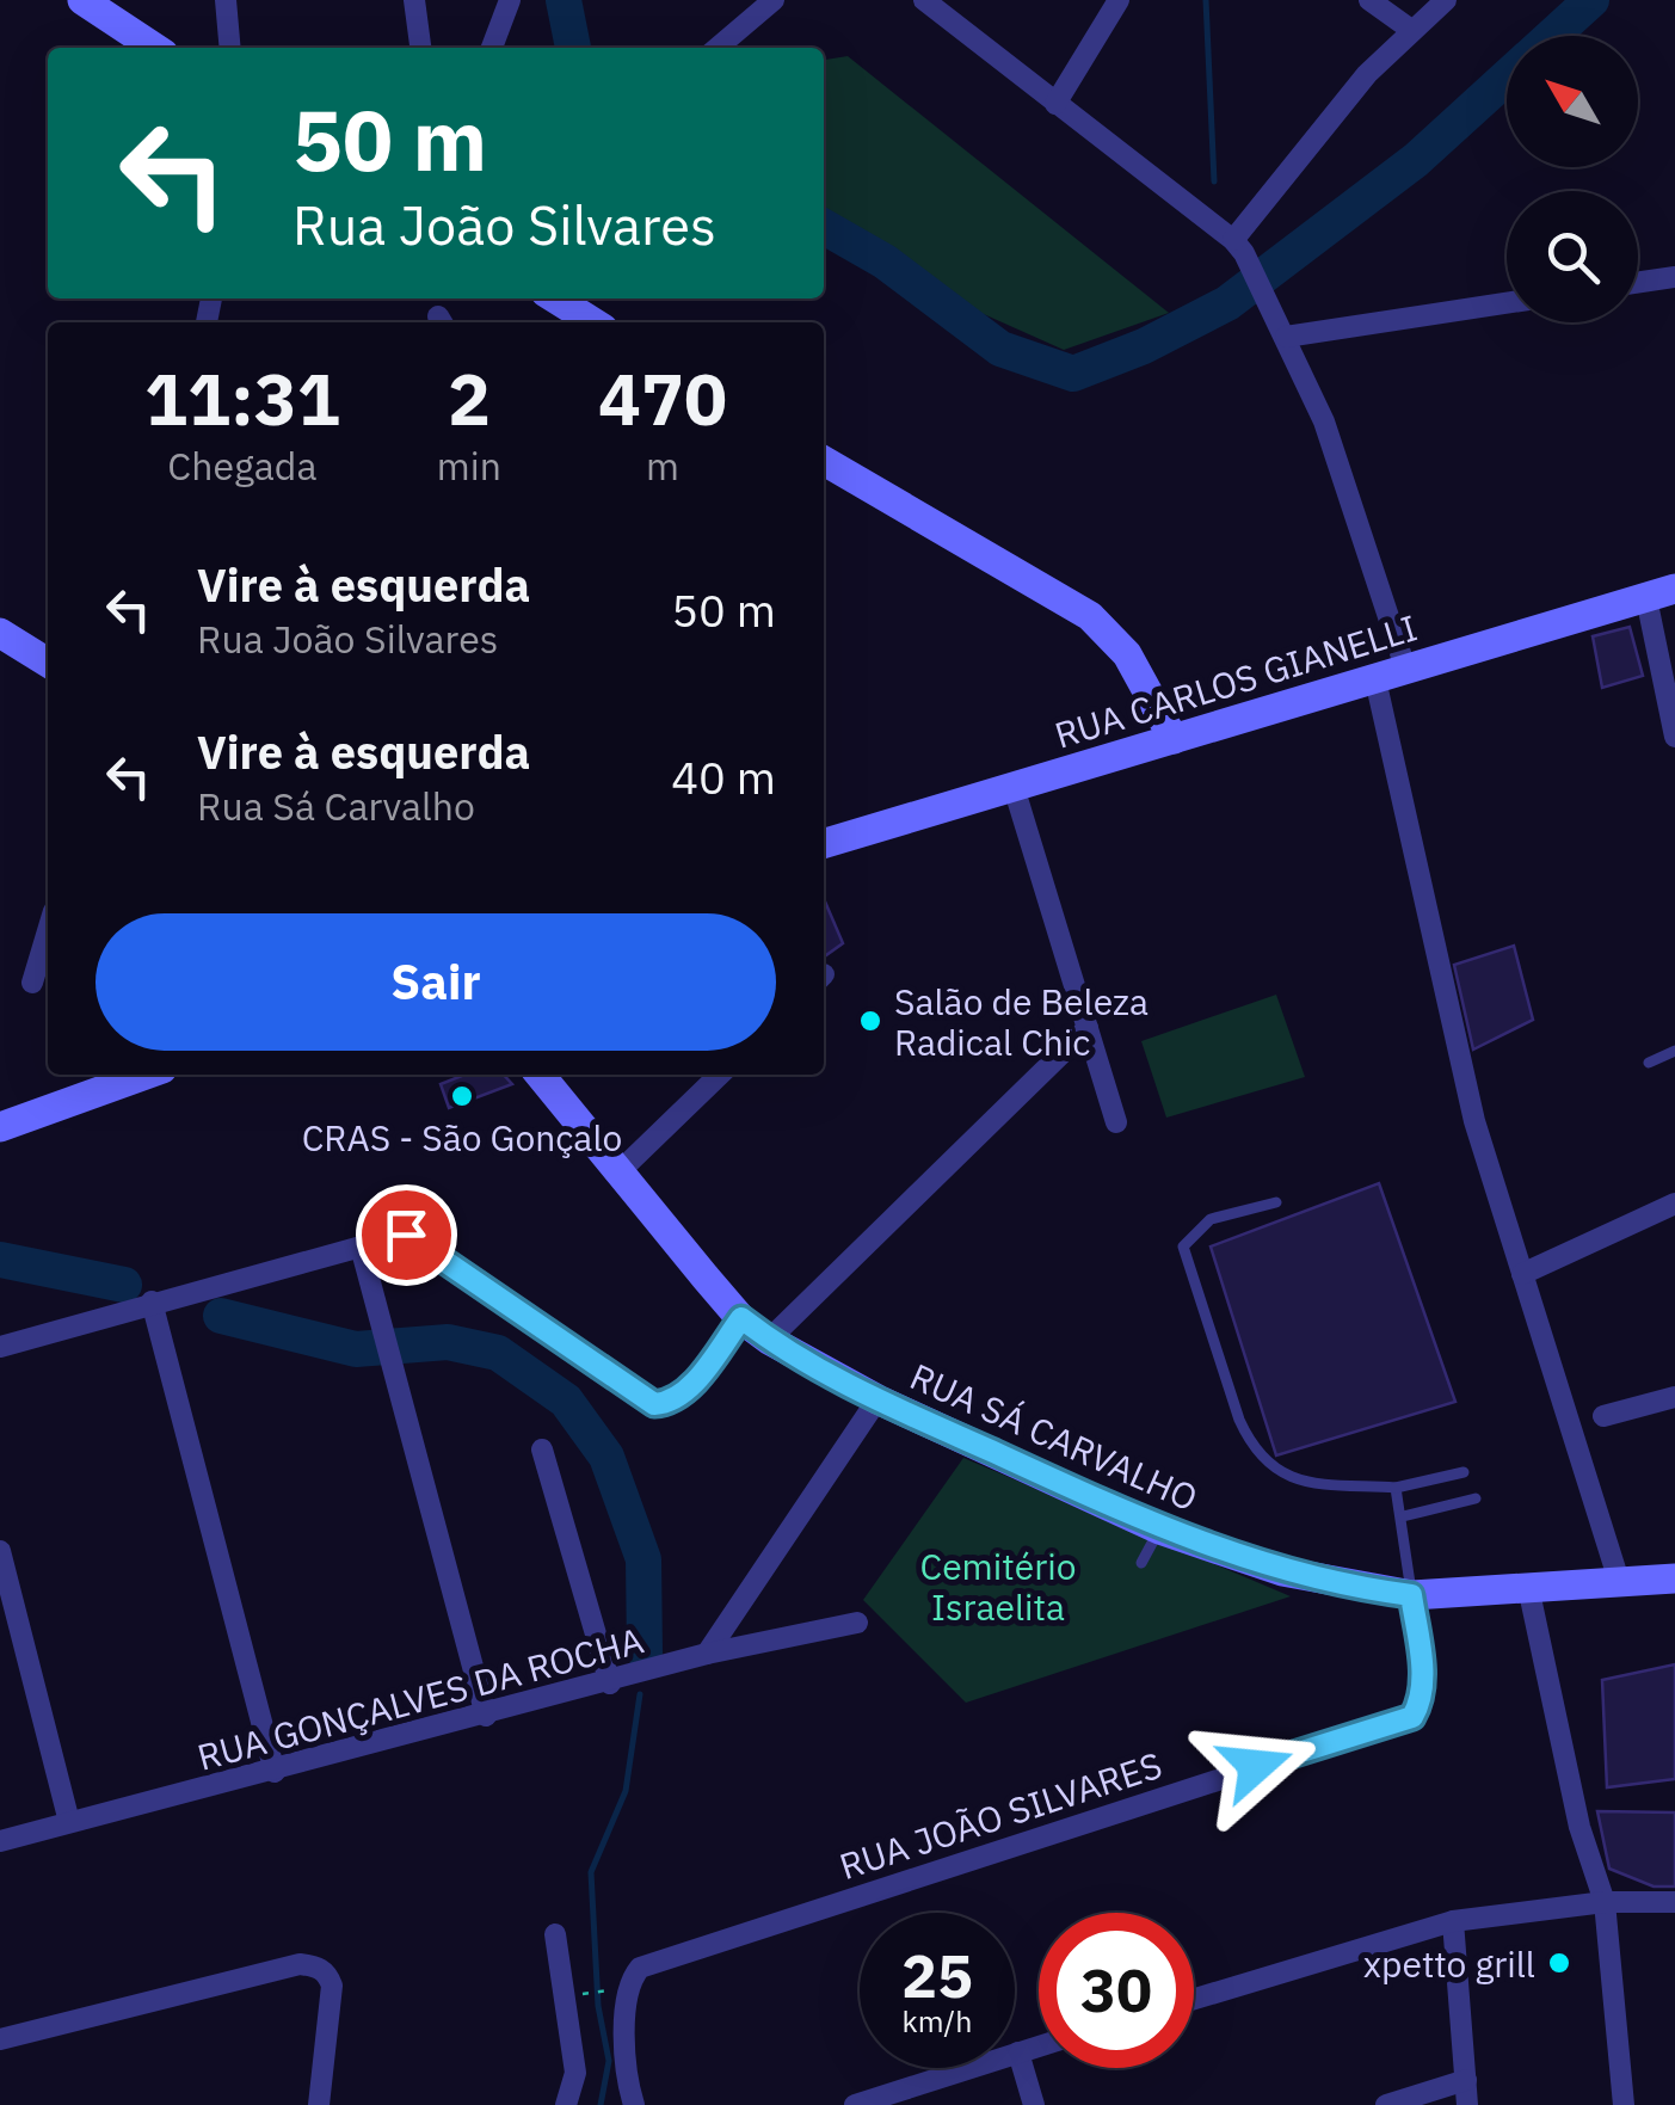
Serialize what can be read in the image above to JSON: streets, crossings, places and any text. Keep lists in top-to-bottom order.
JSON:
{
  "streets": {
    "street": [
      "RUA CARLOS GIANELLI",
      "RUA SÁ CARVALHO",
      "RUA GONÇALVES DA ROCHA",
      "RUA JOÃO SILVARES"
    ]
  },
  "crossings": [
    ["RUA SÁ CARVALHO", "RUA JOÃO SILVARES"]
  ],
  "parks": ["Cemitério Israelita"],
  "places": ["Salão de Beleza Radical Chic", "CRAS - São Gonçalo", "xpetto grill"],
  "north": "top left",
  "page": {
    "turn": ["50 m", "Rua João Silvares"],
    "eta": [
      "11:31",
      "Chegada",
      "2",
      "min",
      "470",
      "m"
    ],
    "list": [
      {
        "name": "Vire à esquerda",
        "note": "Rua João Silvares",
        "value": "50 m"
      },
      {
        "name": "Vire à esquerda",
        "note": "Rua Sá Carvalho",
        "value": "40 m"
      }
    ],
    "buttons": "Sair",
    "speed": "25 km/h",
    "limit": "30"
  }
}
